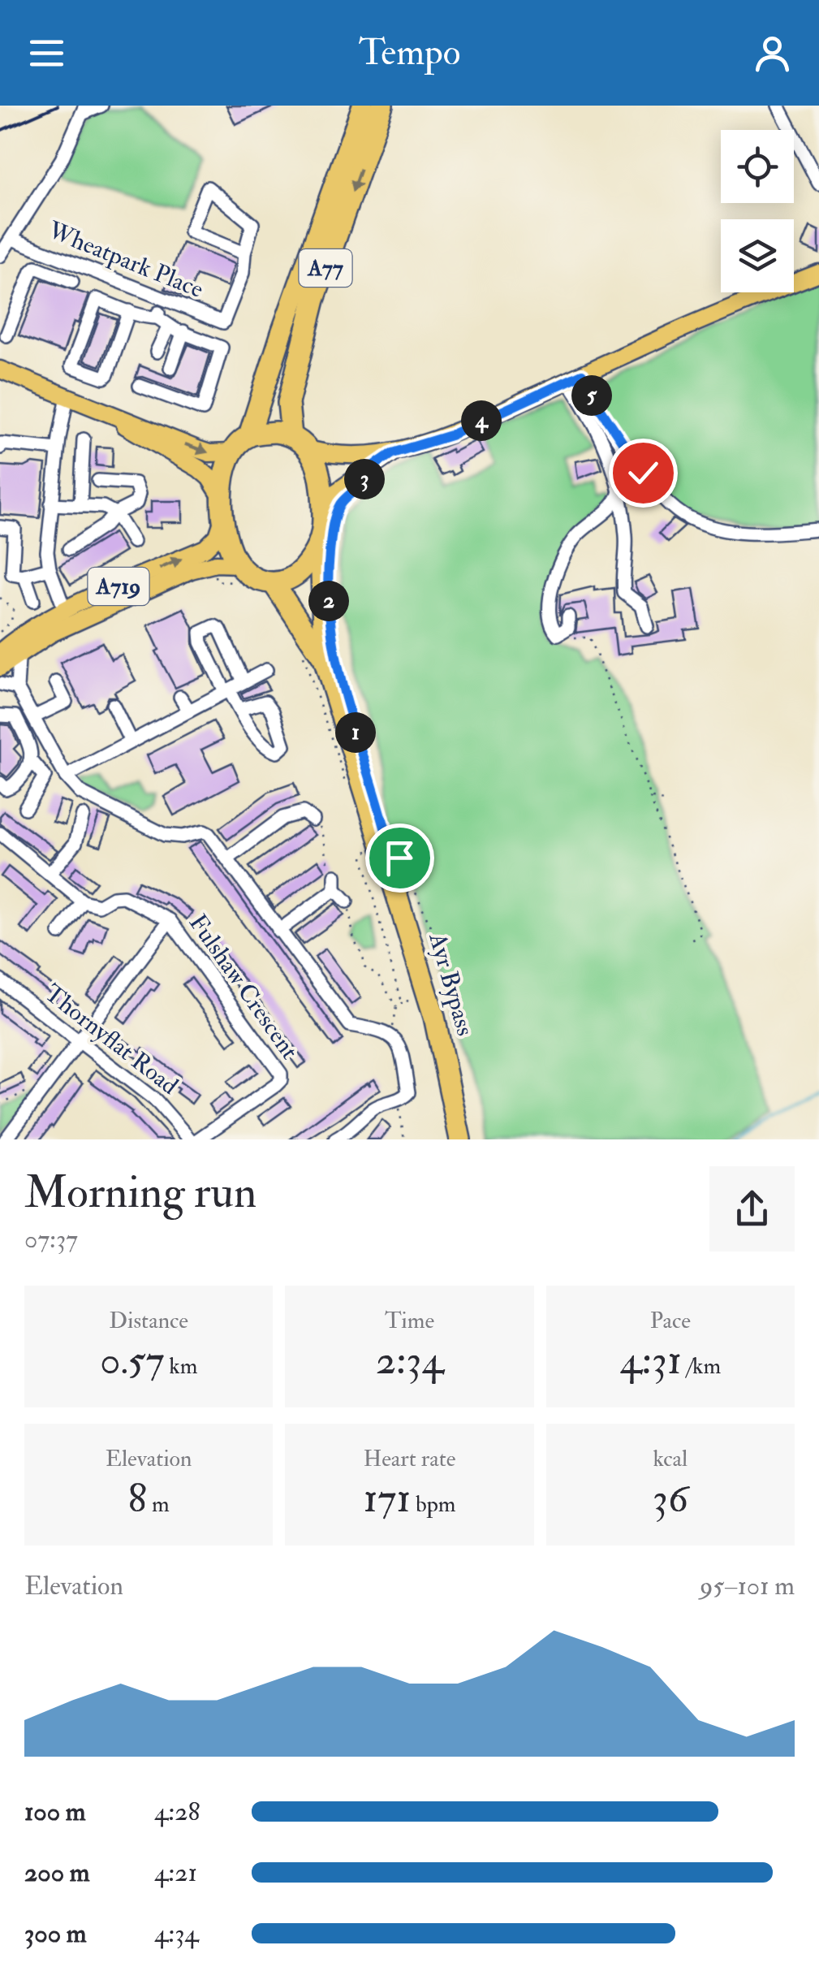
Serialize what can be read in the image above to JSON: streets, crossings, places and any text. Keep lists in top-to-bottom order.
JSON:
{
  "streets": {
    "highway": ["A77", "Ayr Bypass"],
    "main road": ["A719"],
    "street": ["Wheatpark Place", "Fulshaw Crescent", "Thornyflat Road"]
  },
  "crossings": [
    ["A77", "A719"],
    ["A77", "Ayr Bypass"],
    ["A719", "Ayr Bypass"],
    ["Fulshaw Crescent", "Thornyflat Road"]
  ],
  "page": {
    "header": "Tempo",
    "pins": [
      "5",
      "4",
      "3",
      "2",
      "1"
    ],
    "heading": ["Morning run", "07:37"],
    "stats": [
      ["Distance", "0.57 km"],
      ["Time", "2:34"],
      ["Pace", "4:31 /km"],
      ["Elevation", "8 m"],
      ["Heart rate", "171 bpm"],
      ["kcal", "36"]
    ],
    "chart": ["Elevation", "95–101 m"],
    "list": [
      {
        "name": "100 m",
        "note": "4:28"
      },
      {
        "name": "200 m",
        "note": "4:21"
      },
      {
        "name": "300 m",
        "note": "4:34"
      }
    ]
  }
}
